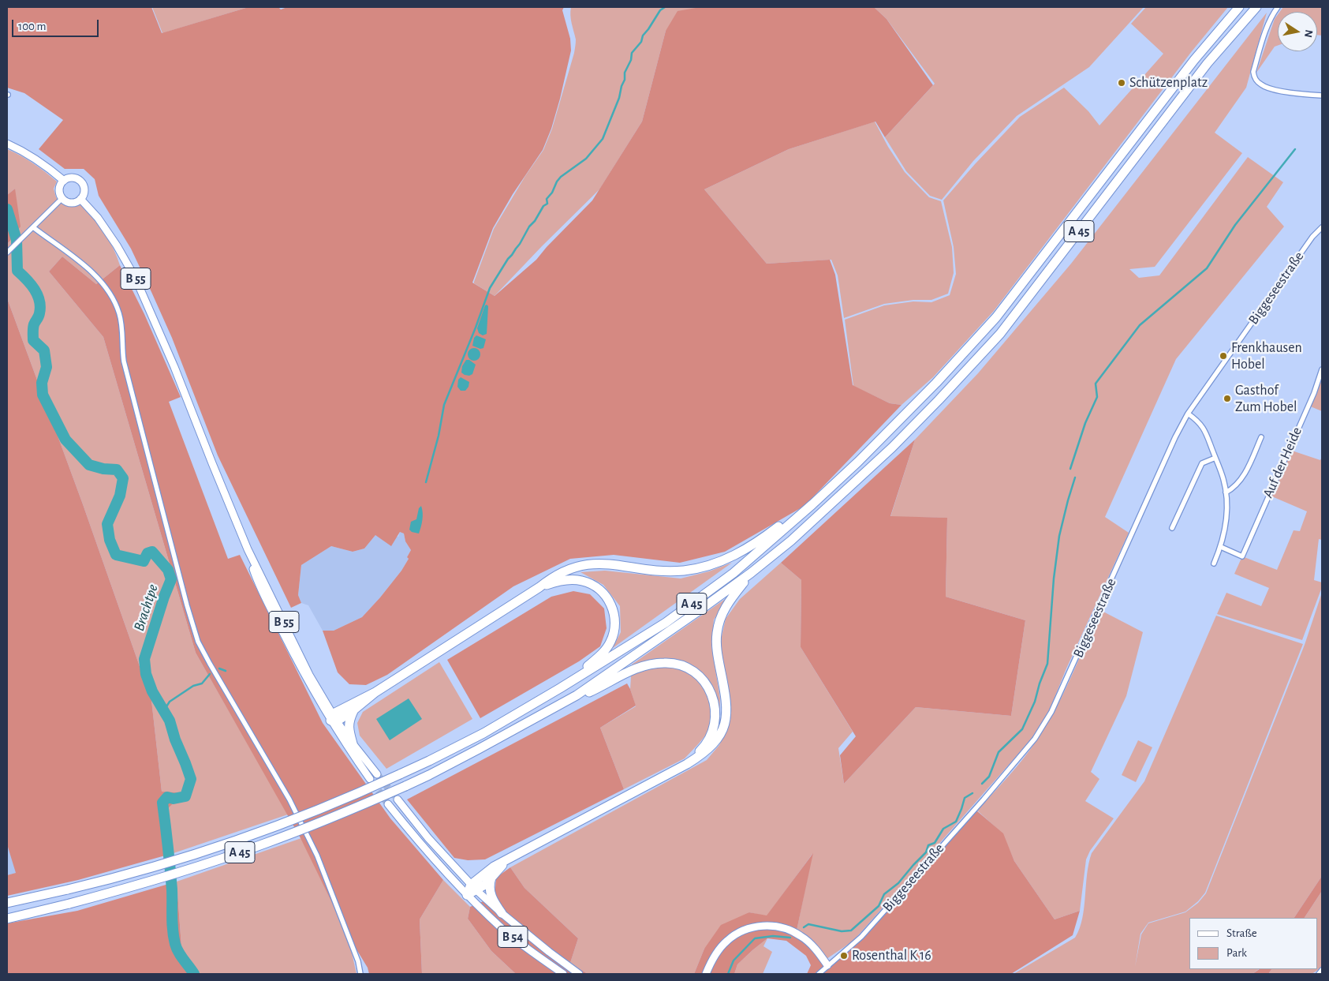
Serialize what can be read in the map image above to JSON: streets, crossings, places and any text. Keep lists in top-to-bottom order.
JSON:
{
  "streets": {
    "highway": ["A 45"],
    "main road": ["B 55", "B 54"],
    "street": ["Biggeseestraße", "Auf der Heide"]
  },
  "water": ["Brachtpe"],
  "places": [
    "Schützenplatz",
    "Frenkhausen Hobel",
    "Gasthof Zum Hobel",
    "Rosenthal K 16"
  ],
  "legend": ["Straße", "Park"],
  "scale_bar": "100 m",
  "north": "right"
}
